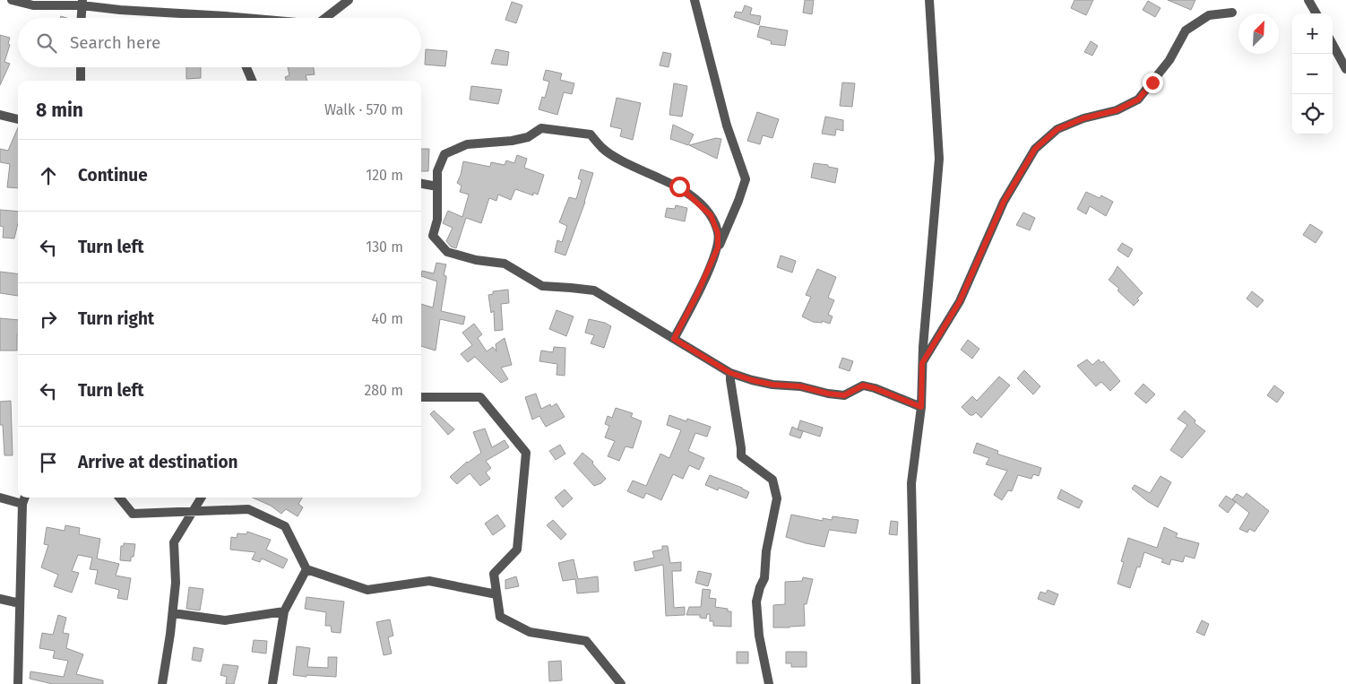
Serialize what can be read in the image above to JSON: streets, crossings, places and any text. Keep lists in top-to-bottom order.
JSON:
{
  "north": "top right",
  "page": {
    "map_buttons": ["+", "−"],
    "search": "Search here",
    "heading": ["8 min", "Walk · 570 m"],
    "list": [
      ["Continue", "120 m"],
      ["Turn left", "130 m"],
      ["Turn right", "40 m"],
      ["Turn left", "280 m"],
      "Arrive at destination"
    ]
  }
}
